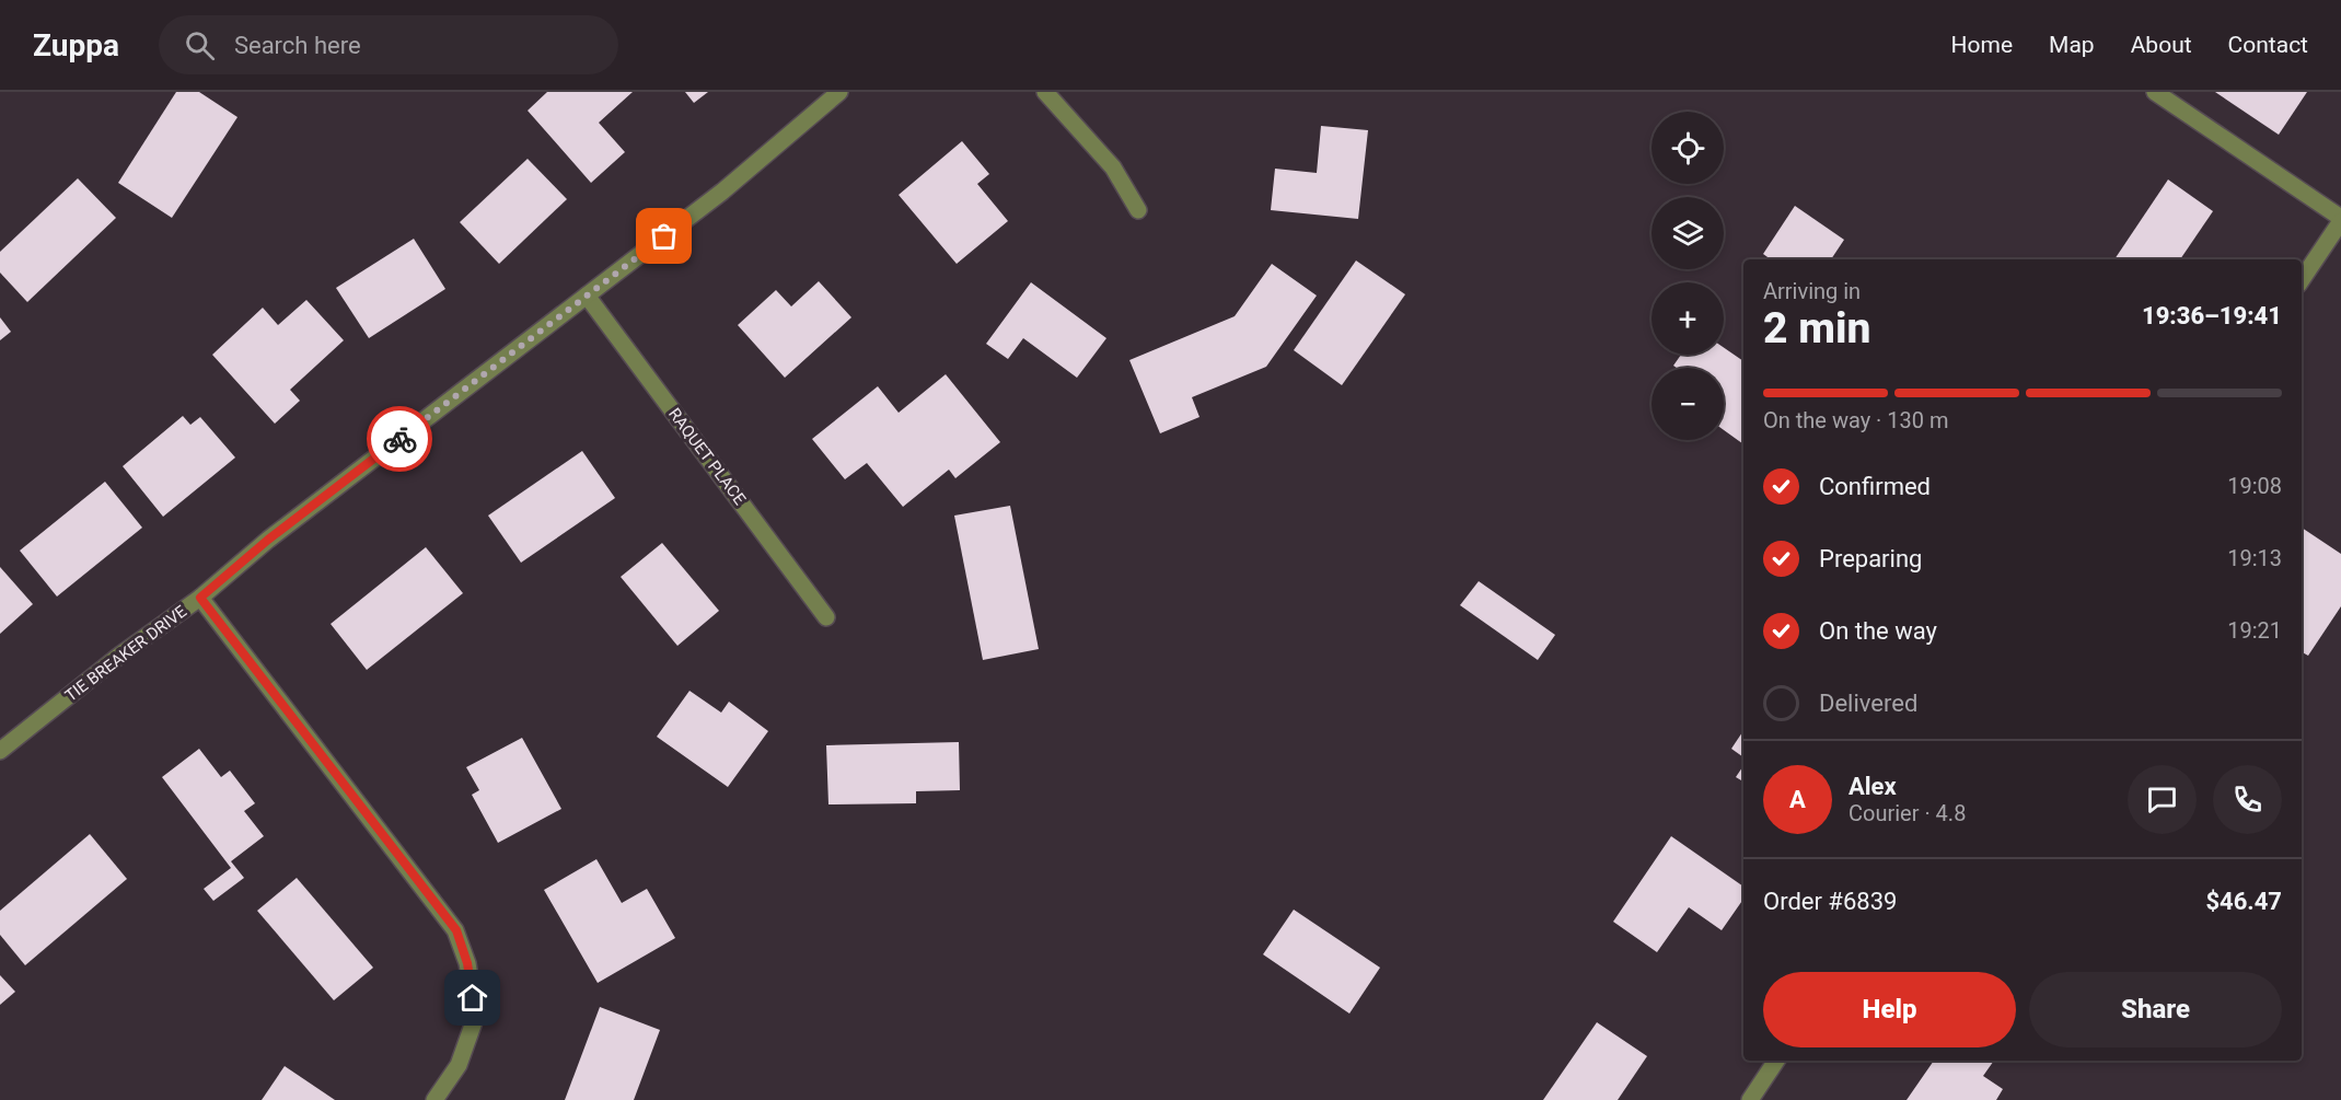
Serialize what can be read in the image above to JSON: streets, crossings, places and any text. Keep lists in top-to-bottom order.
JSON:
{
  "streets": {
    "street": ["RAQUET PLACE", "TIE BREAKER DRIVE"]
  },
  "crossings": [
    ["RAQUET PLACE", "TIE BREAKER DRIVE"]
  ],
  "page": {
    "header": "Zuppa",
    "search": "Search here",
    "nav": [
      "Home",
      "Map",
      "About",
      "Contact"
    ],
    "map_buttons": ["+", "−"],
    "heading": ["2 min", "Arriving in", "19:36–19:41"],
    "panel": [
      "Alex",
      "Courier · 4.8",
      "Order #6839",
      "$46.47"
    ],
    "bar": "On the way · 130 m",
    "list": [
      ["Confirmed", "19:08"],
      ["Preparing", "19:13"],
      ["On the way", "19:21"],
      "Delivered"
    ],
    "round": "A",
    "buttons": ["Help", "Share"]
  }
}
